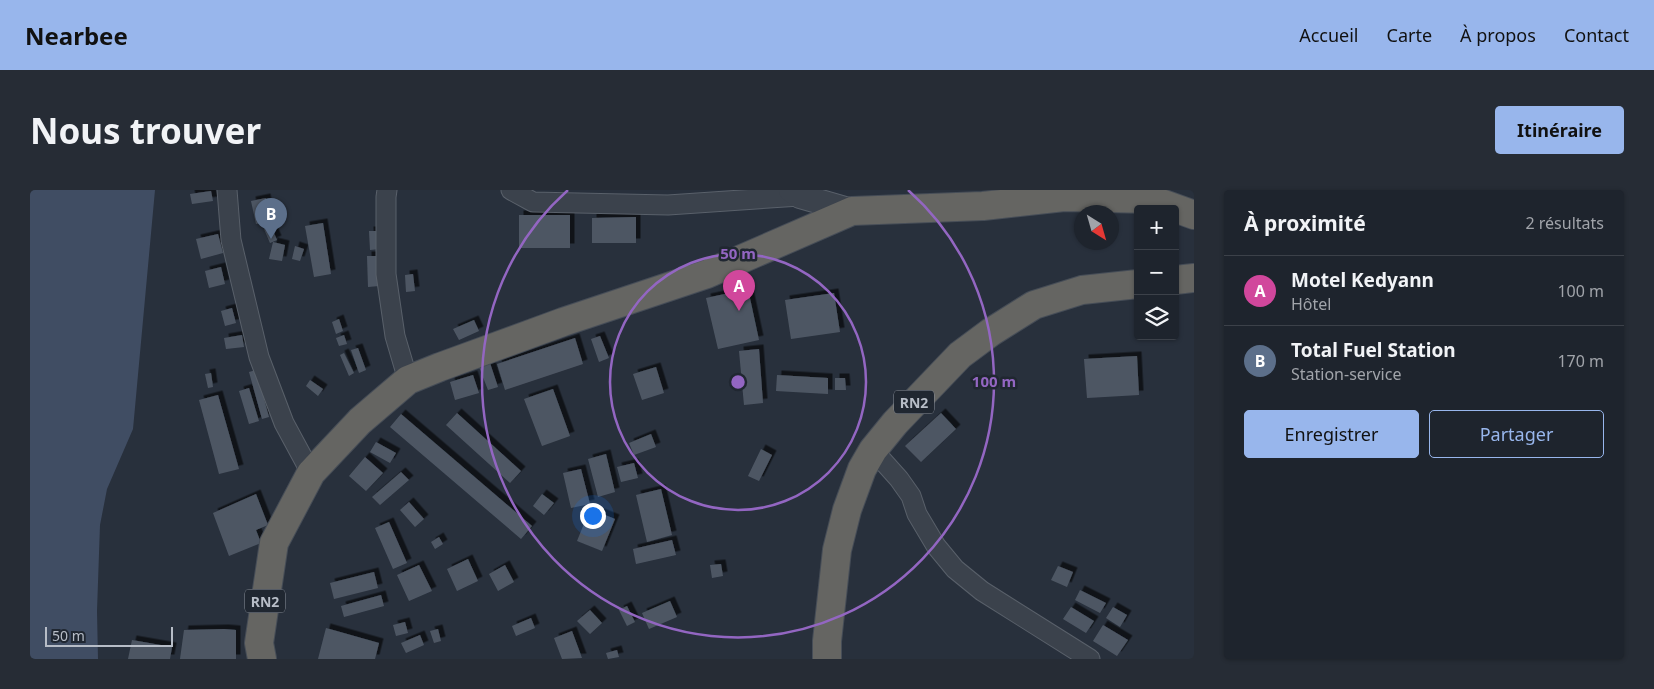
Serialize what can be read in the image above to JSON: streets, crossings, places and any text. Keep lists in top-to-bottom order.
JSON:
{
  "streets": {
    "highway": ["RN2"]
  },
  "scale_bar": "50 m",
  "north": "bottom right",
  "page": {
    "header": "Nearbee",
    "nav": [
      "Accueil",
      "Carte",
      "À propos",
      "Contact"
    ],
    "buttons": [
      "Itinéraire",
      ["Enregistrer", "Partager"]
    ],
    "title": "Nous trouver",
    "heading": ["À proximité", "2 résultats"],
    "pins": ["B", "A"],
    "map_buttons": ["+", "−"],
    "list": [
      {
        "mark": "A",
        "name": "Motel Kedyann",
        "note": "Hôtel",
        "value": "100 m"
      },
      {
        "mark": "B",
        "name": "Total Fuel Station",
        "note": "Station-service",
        "value": "170 m"
      }
    ],
    "scale": "50 m"
  },
  "rings": ["50 m", "100 m"]
}
